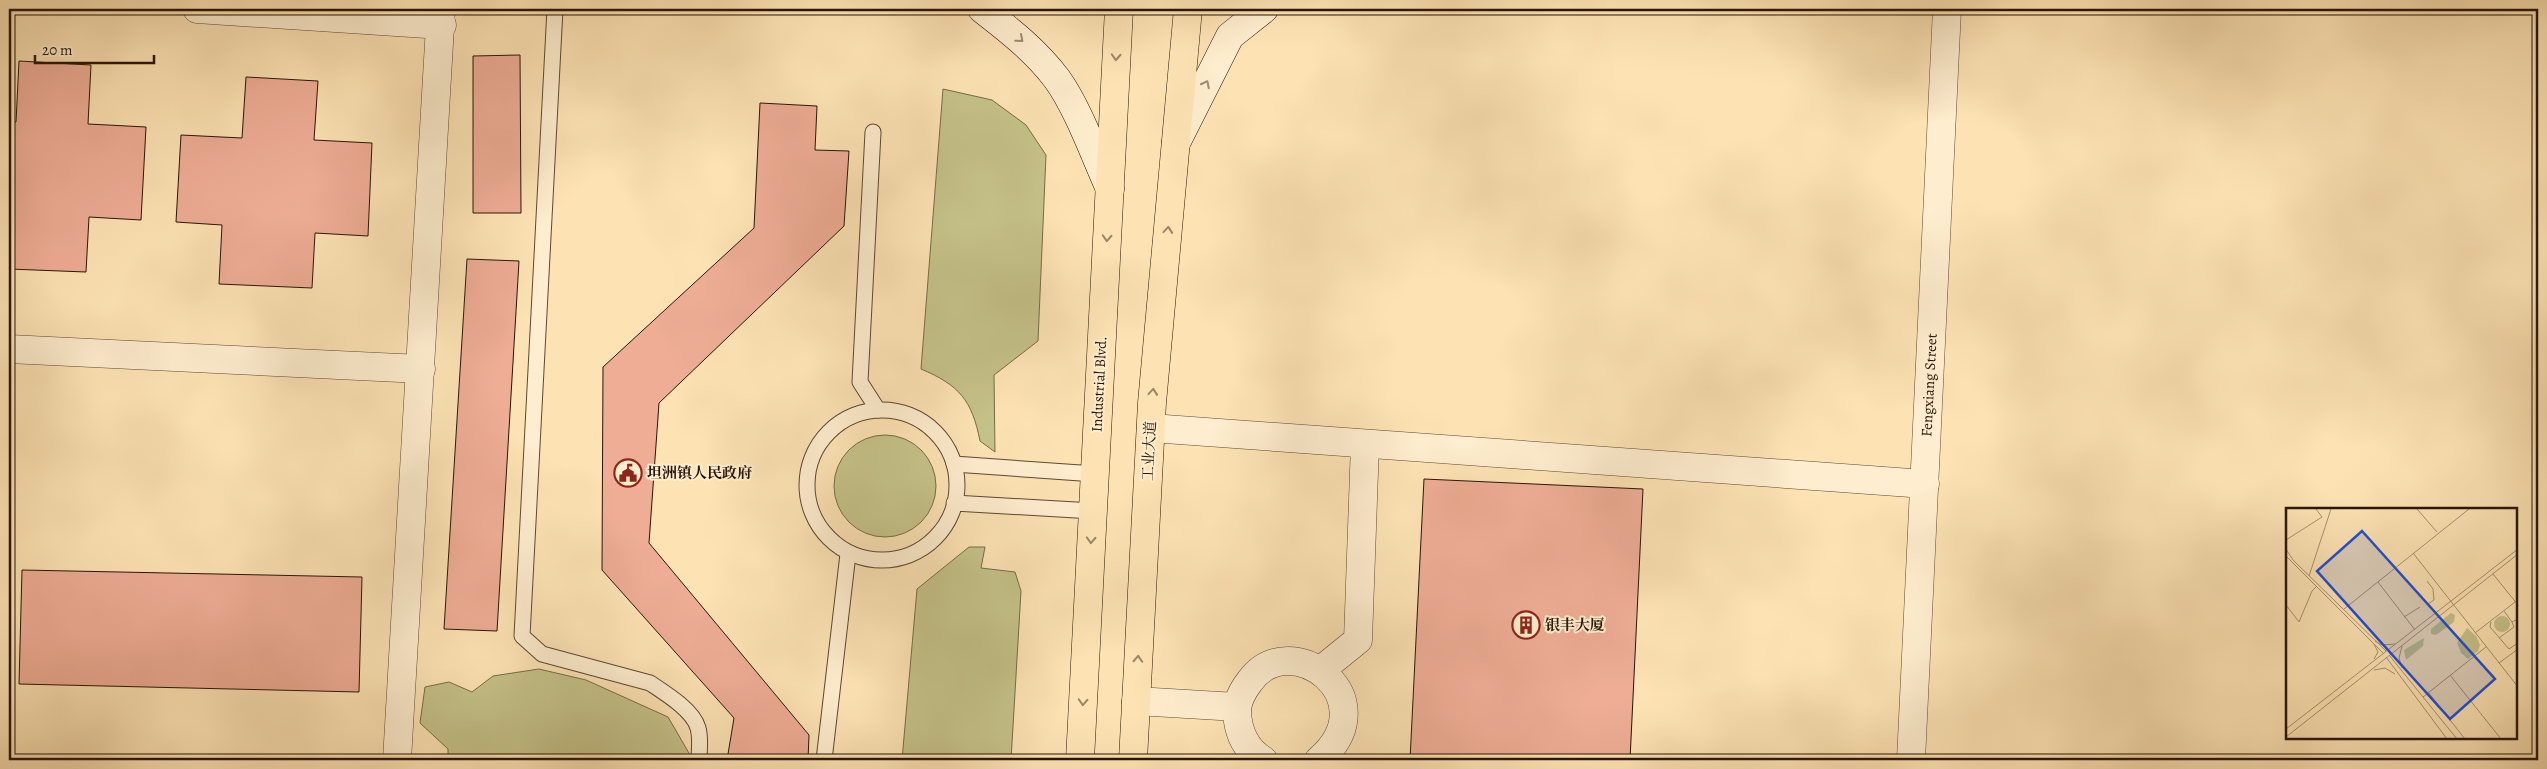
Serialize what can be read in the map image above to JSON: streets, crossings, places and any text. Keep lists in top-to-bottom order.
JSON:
{
  "streets": {
    "main road": ["Industrial Blvd.", "工业大道"],
    "street": ["Fengxiang Street"]
  },
  "one_way": ["Industrial Blvd.", "工业大道"],
  "places": {
    "public building": ["坦洲镇人民政府"],
    "building": ["银丰大厦"]
  },
  "scale_bar": "20 m"
}
